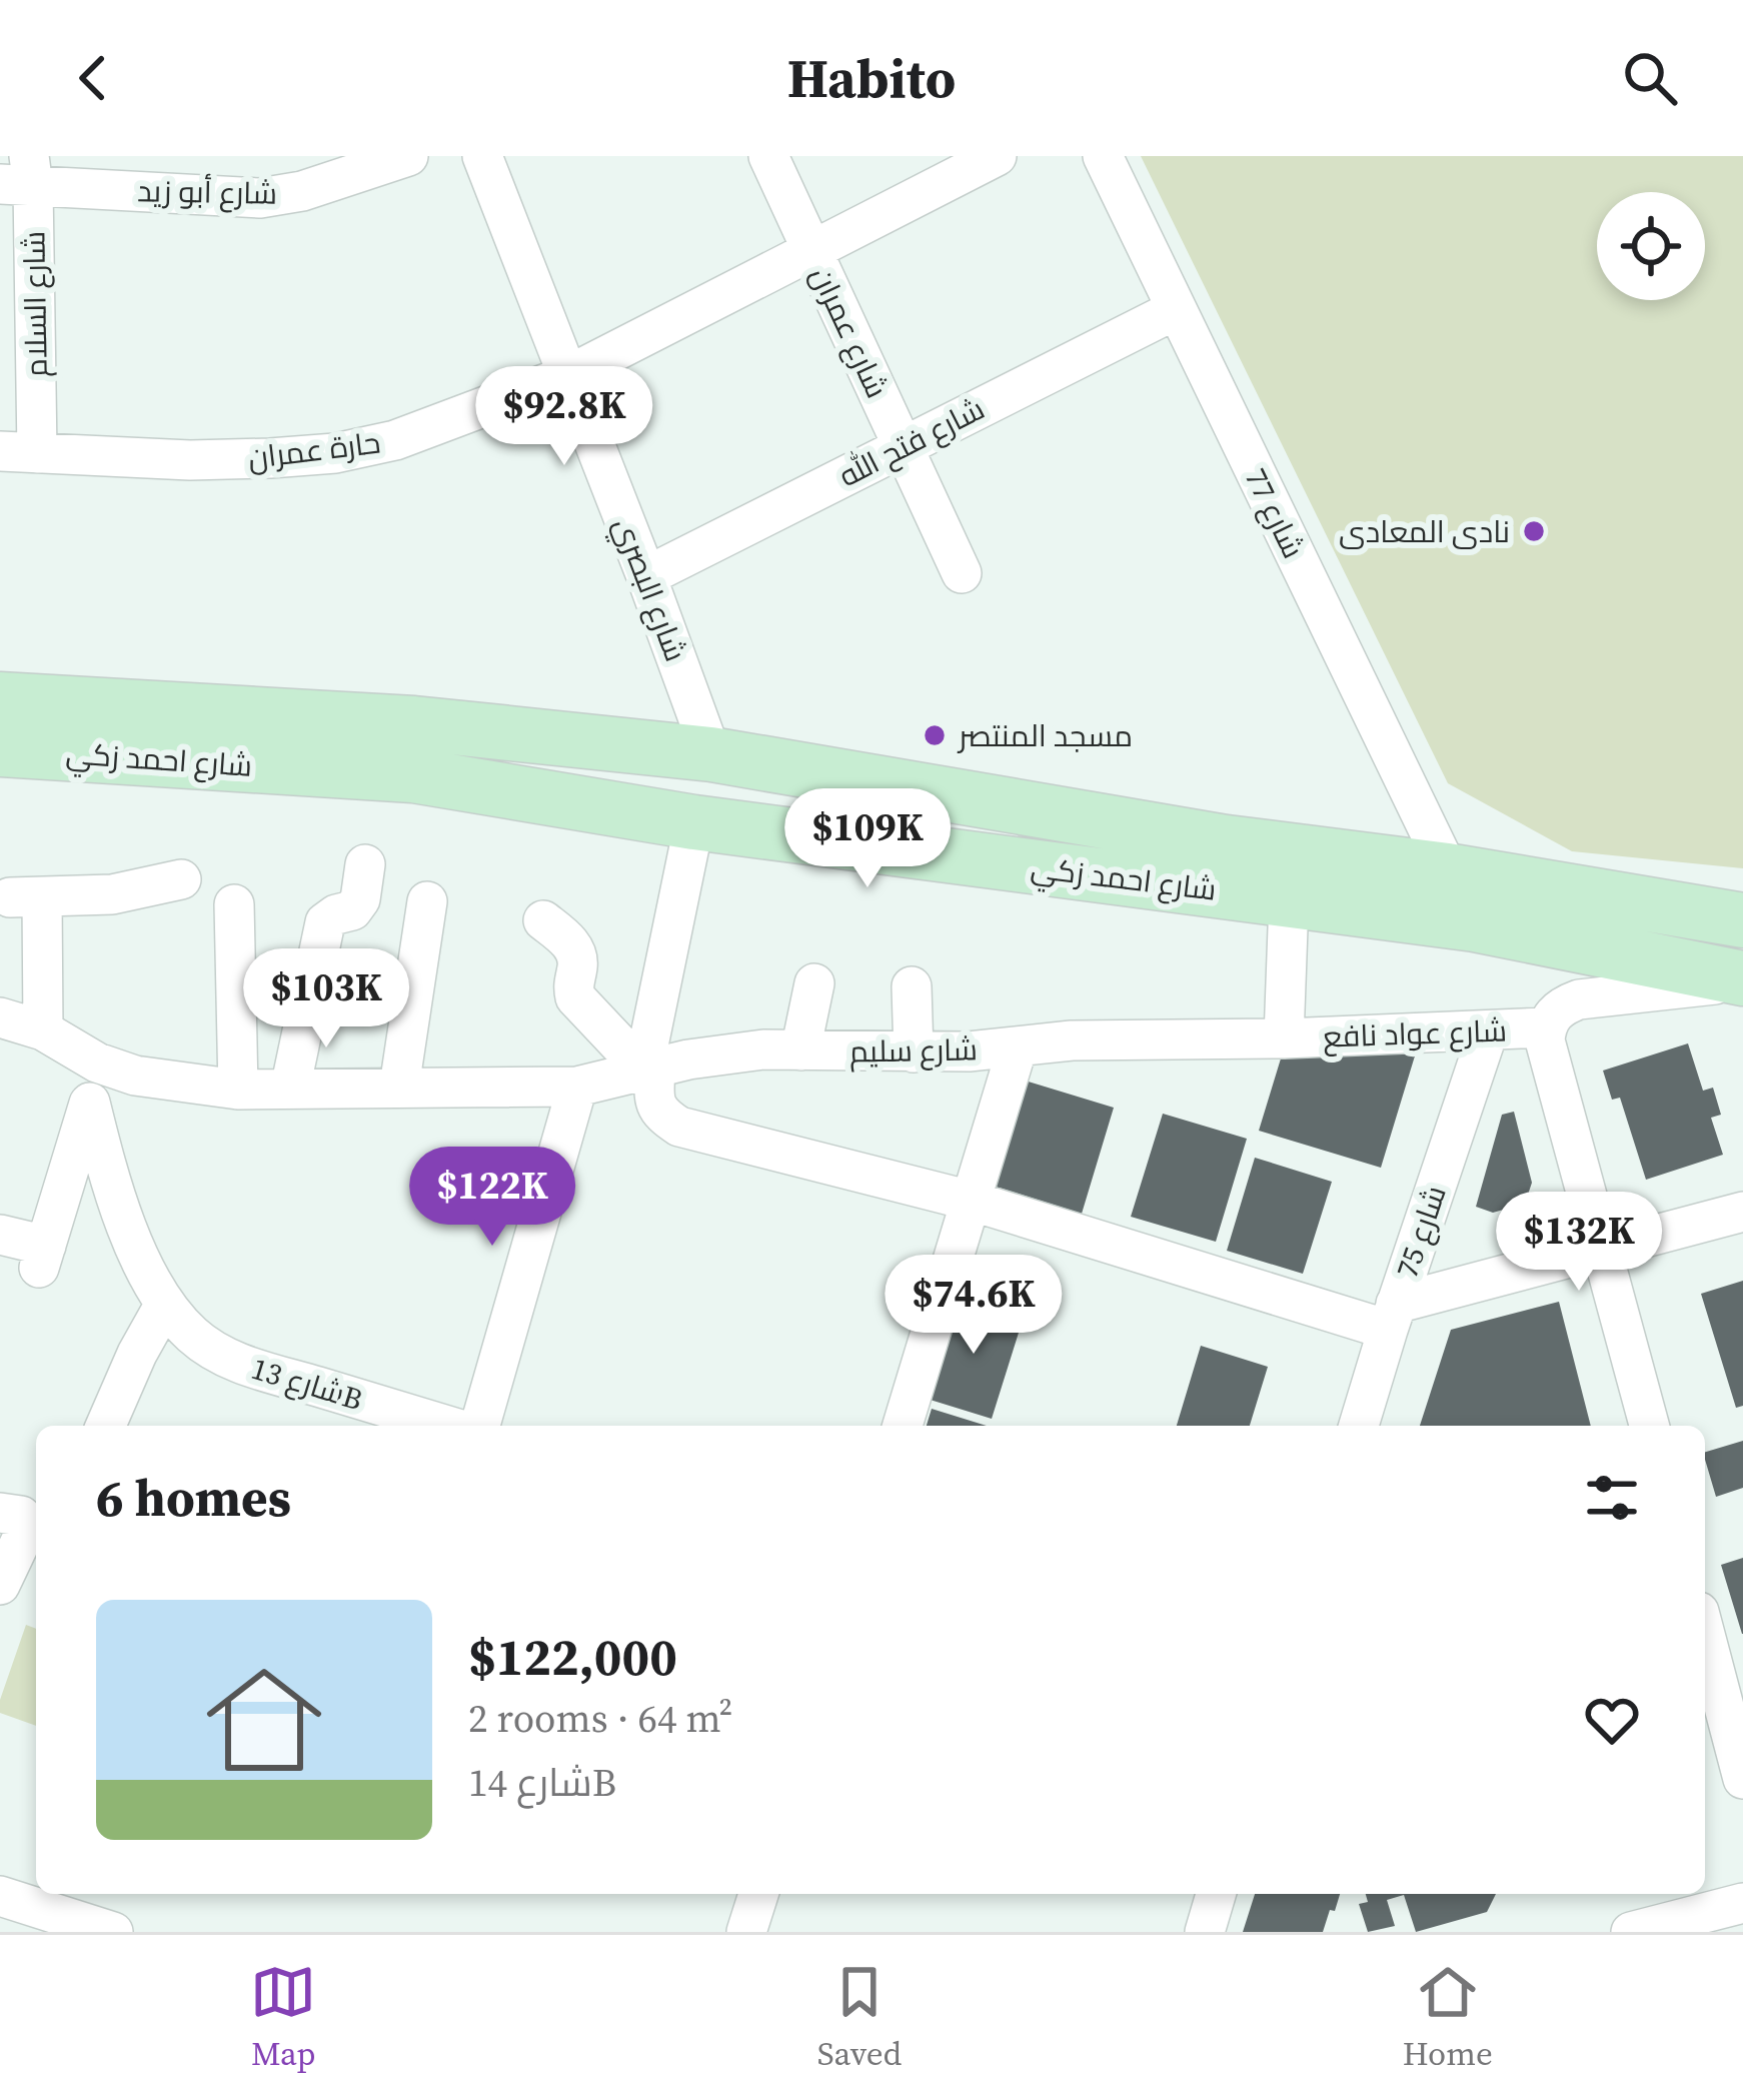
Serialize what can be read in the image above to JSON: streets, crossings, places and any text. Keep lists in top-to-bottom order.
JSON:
{
  "streets": {
    "street": [
      "شارع أبو زيد",
      "شارع السلام",
      "شارع عمران",
      "شارع فتح الله",
      "حارة عمران",
      "شارع 77",
      "شارع البصري",
      "شارع احمد زكي",
      "شارع عواد نافع",
      "شارع سليم",
      "شارع 75",
      "شارع 13B"
    ]
  },
  "crossings": [
    ["شارع أبو زيد", "شارع السلام"],
    ["شارع السلام", "حارة عمران"],
    ["شارع عمران", "شارع فتح الله"],
    ["شارع عمران", "حارة عمران"],
    ["شارع فتح الله", "شارع 77"],
    ["شارع فتح الله", "شارع البصري"],
    ["حارة عمران", "شارع البصري"],
    ["شارع 77", "شارع احمد زكي"],
    ["شارع البصري", "شارع احمد زكي"],
    ["شارع عواد نافع", "شارع سليم"],
    ["شارع عواد نافع", "شارع 75"]
  ],
  "places": ["نادى المعادى", "مسجد المنتصر"],
  "page": {
    "header": "Habito",
    "price": [
      "$92.8K",
      "$109K",
      "$103K",
      "$122K",
      "$132K",
      "$74.6K"
    ],
    "heading": "6 homes",
    "list": [
      {
        "name": "$122,000",
        "note": "2 rooms · 64 m² · شارع 14B"
      }
    ],
    "tabs": ["Map", "Saved", "Home"]
  }
}
